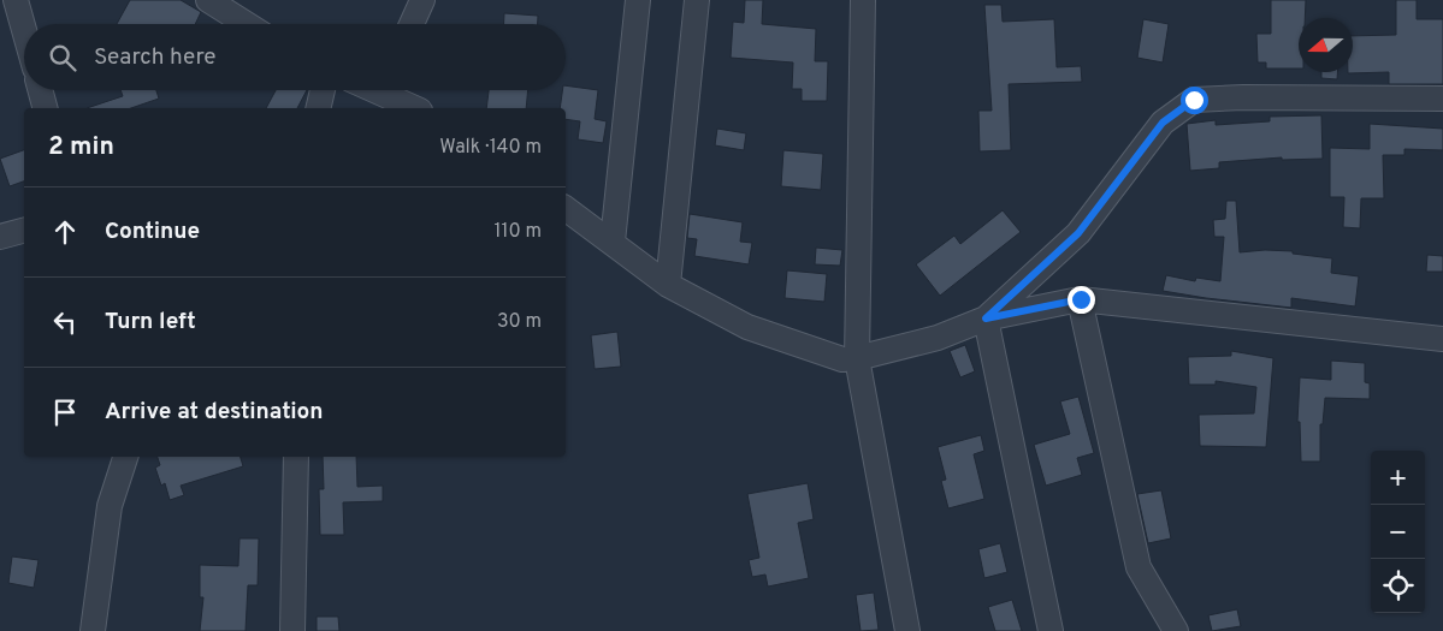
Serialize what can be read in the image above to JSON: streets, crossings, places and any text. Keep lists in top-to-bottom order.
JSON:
{
  "north": "left",
  "page": {
    "search": "Search here",
    "heading": ["2 min", "Walk · 140 m"],
    "list": [
      ["Continue", "110 m"],
      ["Turn left", "30 m"],
      "Arrive at destination"
    ],
    "map_buttons": ["+", "−"]
  }
}
